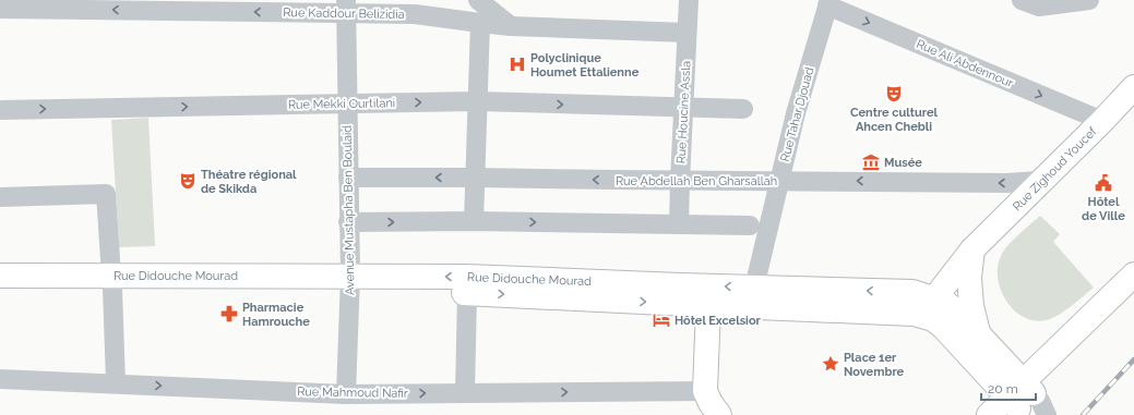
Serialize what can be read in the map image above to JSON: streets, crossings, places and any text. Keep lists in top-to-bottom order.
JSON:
{
  "streets": {
    "main road": ["Rue Zighoud Youcef", "Rue Didouche Mourad"],
    "street": [
      "Rue Kaddour Belizidia",
      "Rue Ali Abdennour",
      "Rue Mekki Ourtilani",
      "Rue Houcine Assla",
      "Rue Tahar Djouad",
      "Rue Abdellah Ben Gharsallah",
      "Avenue Mustapha Ben Boulaid",
      "Rue Mahmoud Nafir"
    ]
  },
  "crossings": [
    ["Rue Kaddour Belizidia", "Rue Houcine Assla"],
    ["Rue Kaddour Belizidia", "Avenue Mustapha Ben Boulaid"],
    ["Rue Ali Abdennour", "Rue Tahar Djouad"],
    ["Rue Ali Abdennour", "Rue Zighoud Youcef"],
    ["Rue Mekki Ourtilani", "Rue Houcine Assla"],
    ["Rue Mekki Ourtilani", "Avenue Mustapha Ben Boulaid"],
    ["Rue Houcine Assla", "Rue Abdellah Ben Gharsallah"],
    ["Rue Tahar Djouad", "Rue Abdellah Ben Gharsallah"],
    ["Rue Tahar Djouad", "Rue Didouche Mourad"],
    ["Rue Zighoud Youcef", "Rue Abdellah Ben Gharsallah"],
    ["Rue Zighoud Youcef", "Rue Didouche Mourad"],
    ["Rue Abdellah Ben Gharsallah", "Avenue Mustapha Ben Boulaid"],
    ["Avenue Mustapha Ben Boulaid", "Rue Didouche Mourad"],
    ["Avenue Mustapha Ben Boulaid", "Rue Mahmoud Nafir"]
  ],
  "one_way": ["Rue Kaddour Belizidia", "Rue Ali Abdennour"],
  "places": {
    "hospital": ["Polyclinique Houmet Ettalienne"],
    "theatre": ["Centre culturel Ahcen Chebli", "Théatre régional de Skikda"],
    "museum": ["Musée"],
    "public building": ["Hôtel de Ville"],
    "pharmacy": ["Pharmacie Hamrouche"],
    "hotel": ["Hôtel Excelsior"],
    "place": ["Place 1er Novembre"]
  },
  "scale_bar": "20 m"
}
